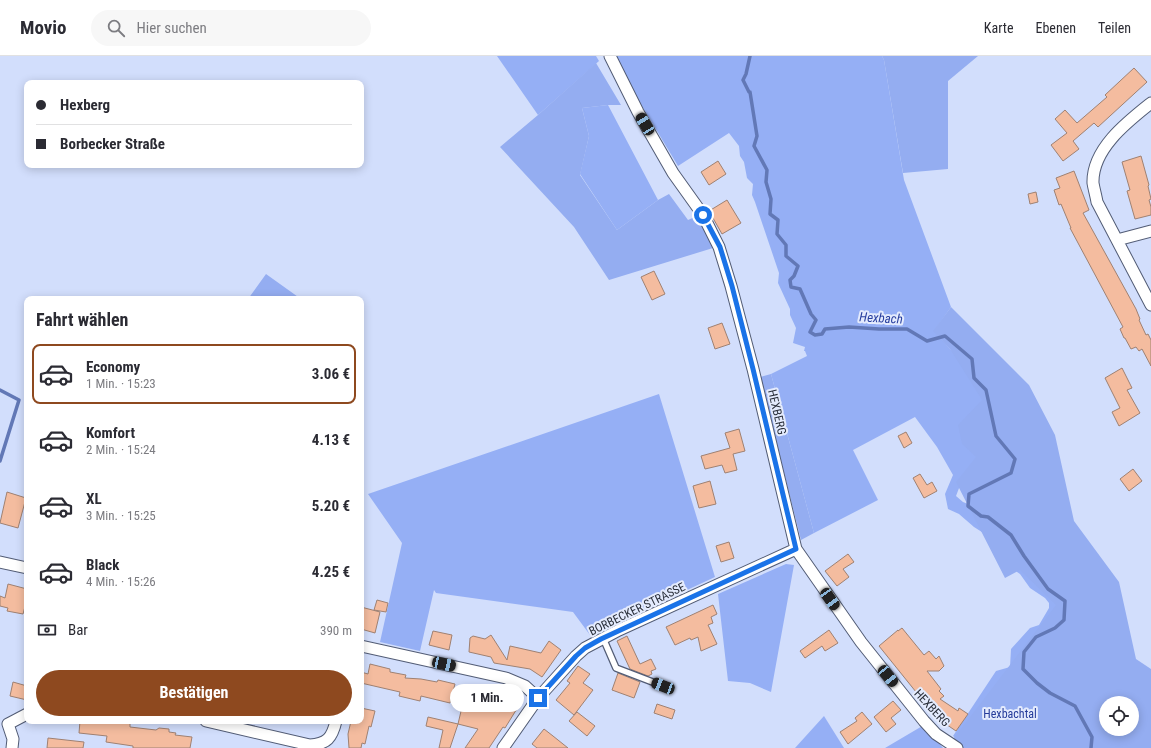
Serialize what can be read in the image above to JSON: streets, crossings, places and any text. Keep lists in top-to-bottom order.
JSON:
{
  "streets": {
    "street": ["HEXBERG", "BORBECKER STRASSE"]
  },
  "crossings": [
    ["HEXBERG", "BORBECKER STRASSE"]
  ],
  "water": ["Hexbach"],
  "parks": ["Hexbachtal"],
  "page": {
    "header": "Movio",
    "search": "Hier suchen",
    "nav": ["Karte", "Ebenen", "Teilen"],
    "banner": ["Hexberg", "Borbecker Straße"],
    "heading": "Fahrt wählen",
    "list": [
      {
        "name": "Economy",
        "note": "1 Min. · 15:23",
        "value": "3.06 €"
      },
      {
        "name": "Komfort",
        "note": "2 Min. · 15:24",
        "value": "4.13 €"
      },
      {
        "name": "XL",
        "note": "3 Min. · 15:25",
        "value": "5.20 €"
      },
      {
        "name": "Black",
        "note": "4 Min. · 15:26",
        "value": "4.25 €"
      }
    ],
    "pay": ["Bar", "390 m"],
    "buttons": "Bestätigen",
    "bubble": "1 Min."
  }
}
